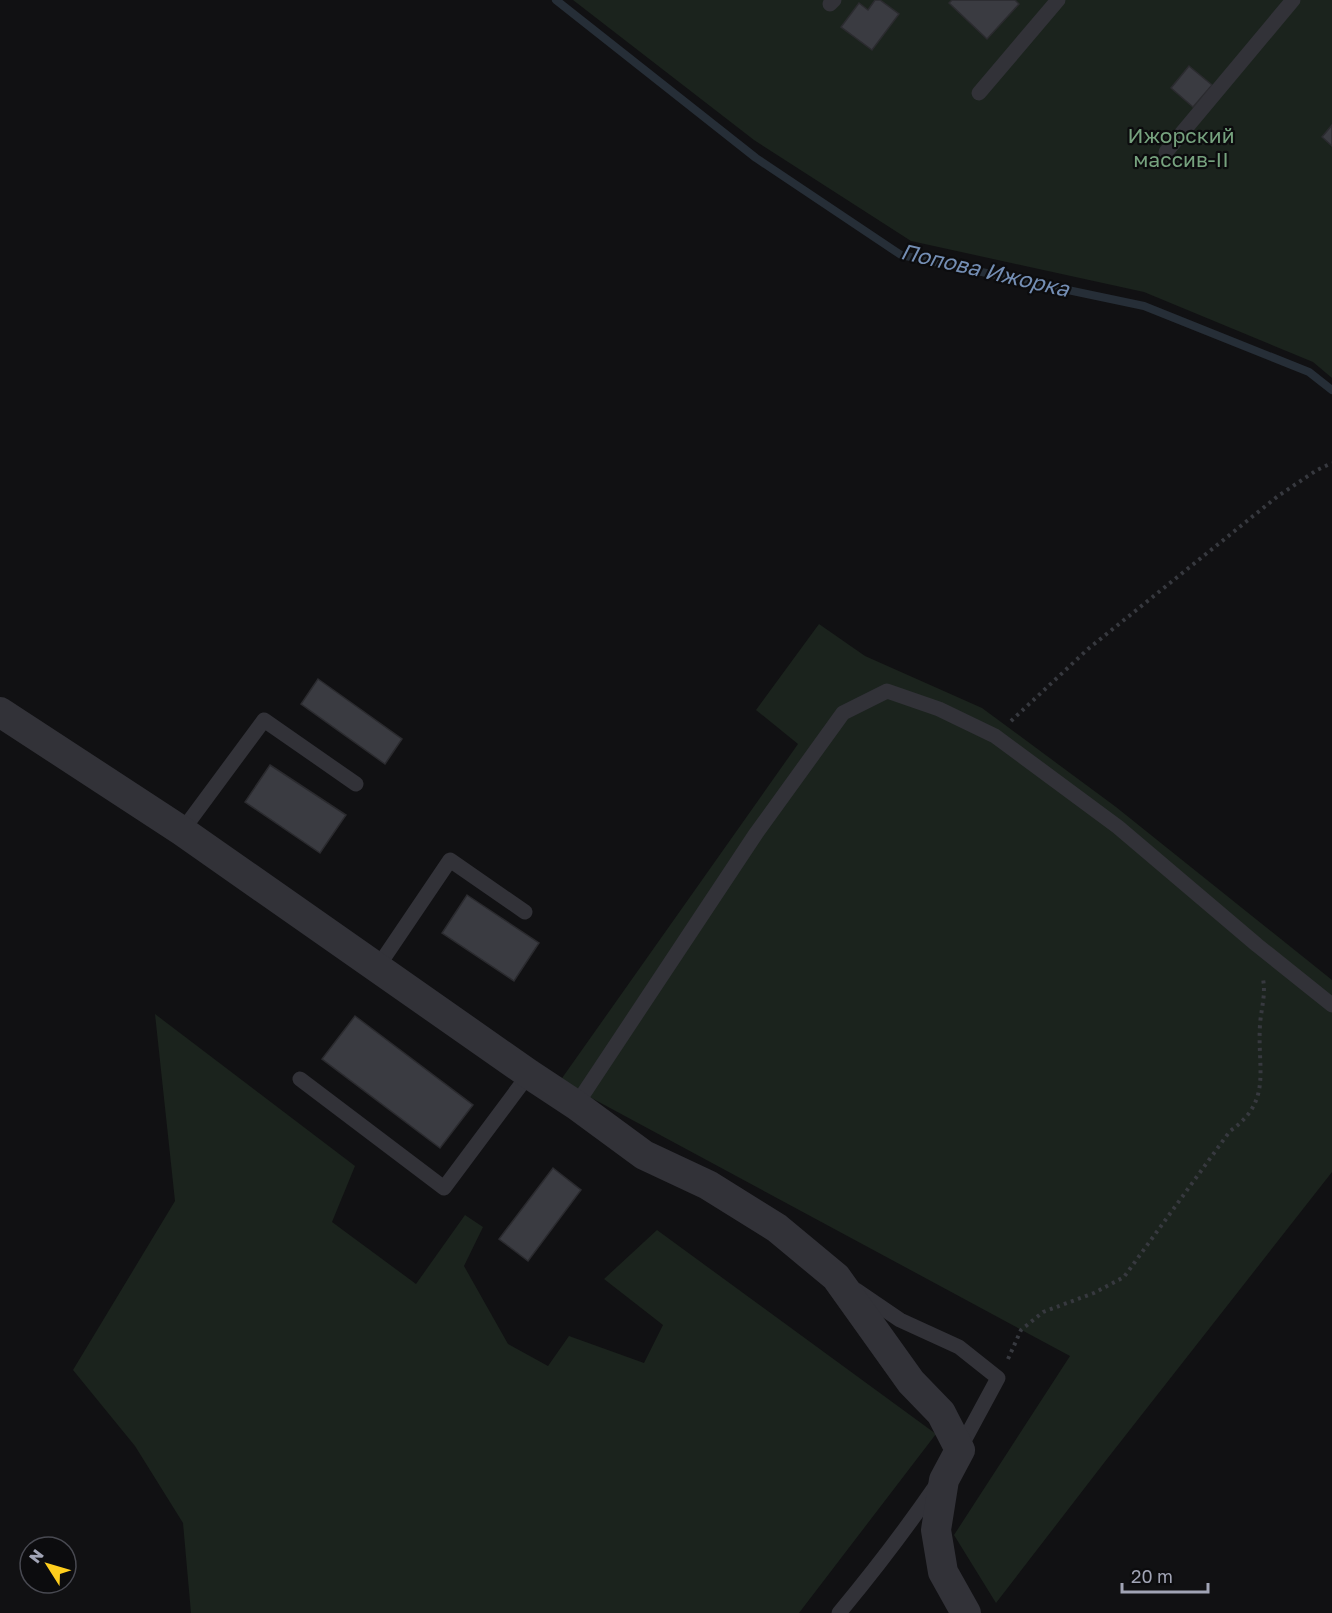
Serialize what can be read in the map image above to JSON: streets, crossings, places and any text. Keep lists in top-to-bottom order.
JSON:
{
  "water": ["Попова Ижорка"],
  "parks": ["Ижорский массив-II"],
  "scale_bar": "20 m",
  "north": "top left"
}
